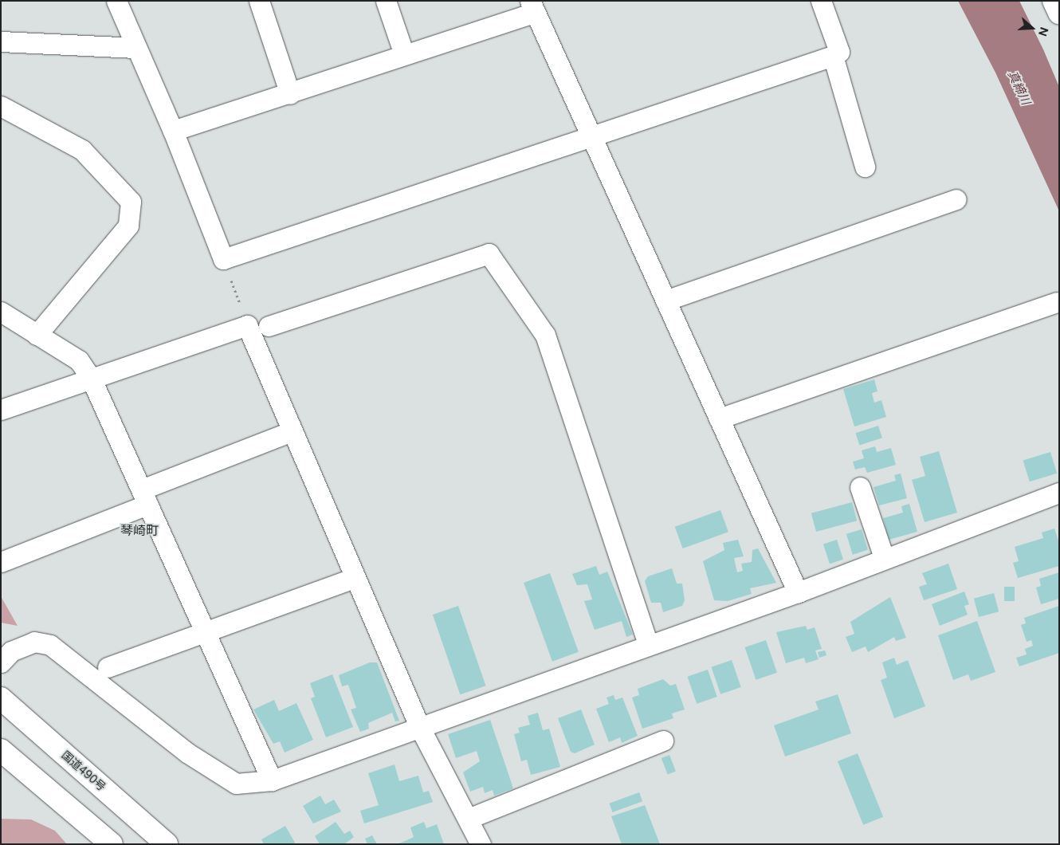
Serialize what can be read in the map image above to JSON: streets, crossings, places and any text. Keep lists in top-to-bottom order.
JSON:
{
  "streets": {
    "main road": ["国道490号"]
  },
  "districts": ["琴崎町"],
  "water": ["真締川"],
  "north": "right"
}
